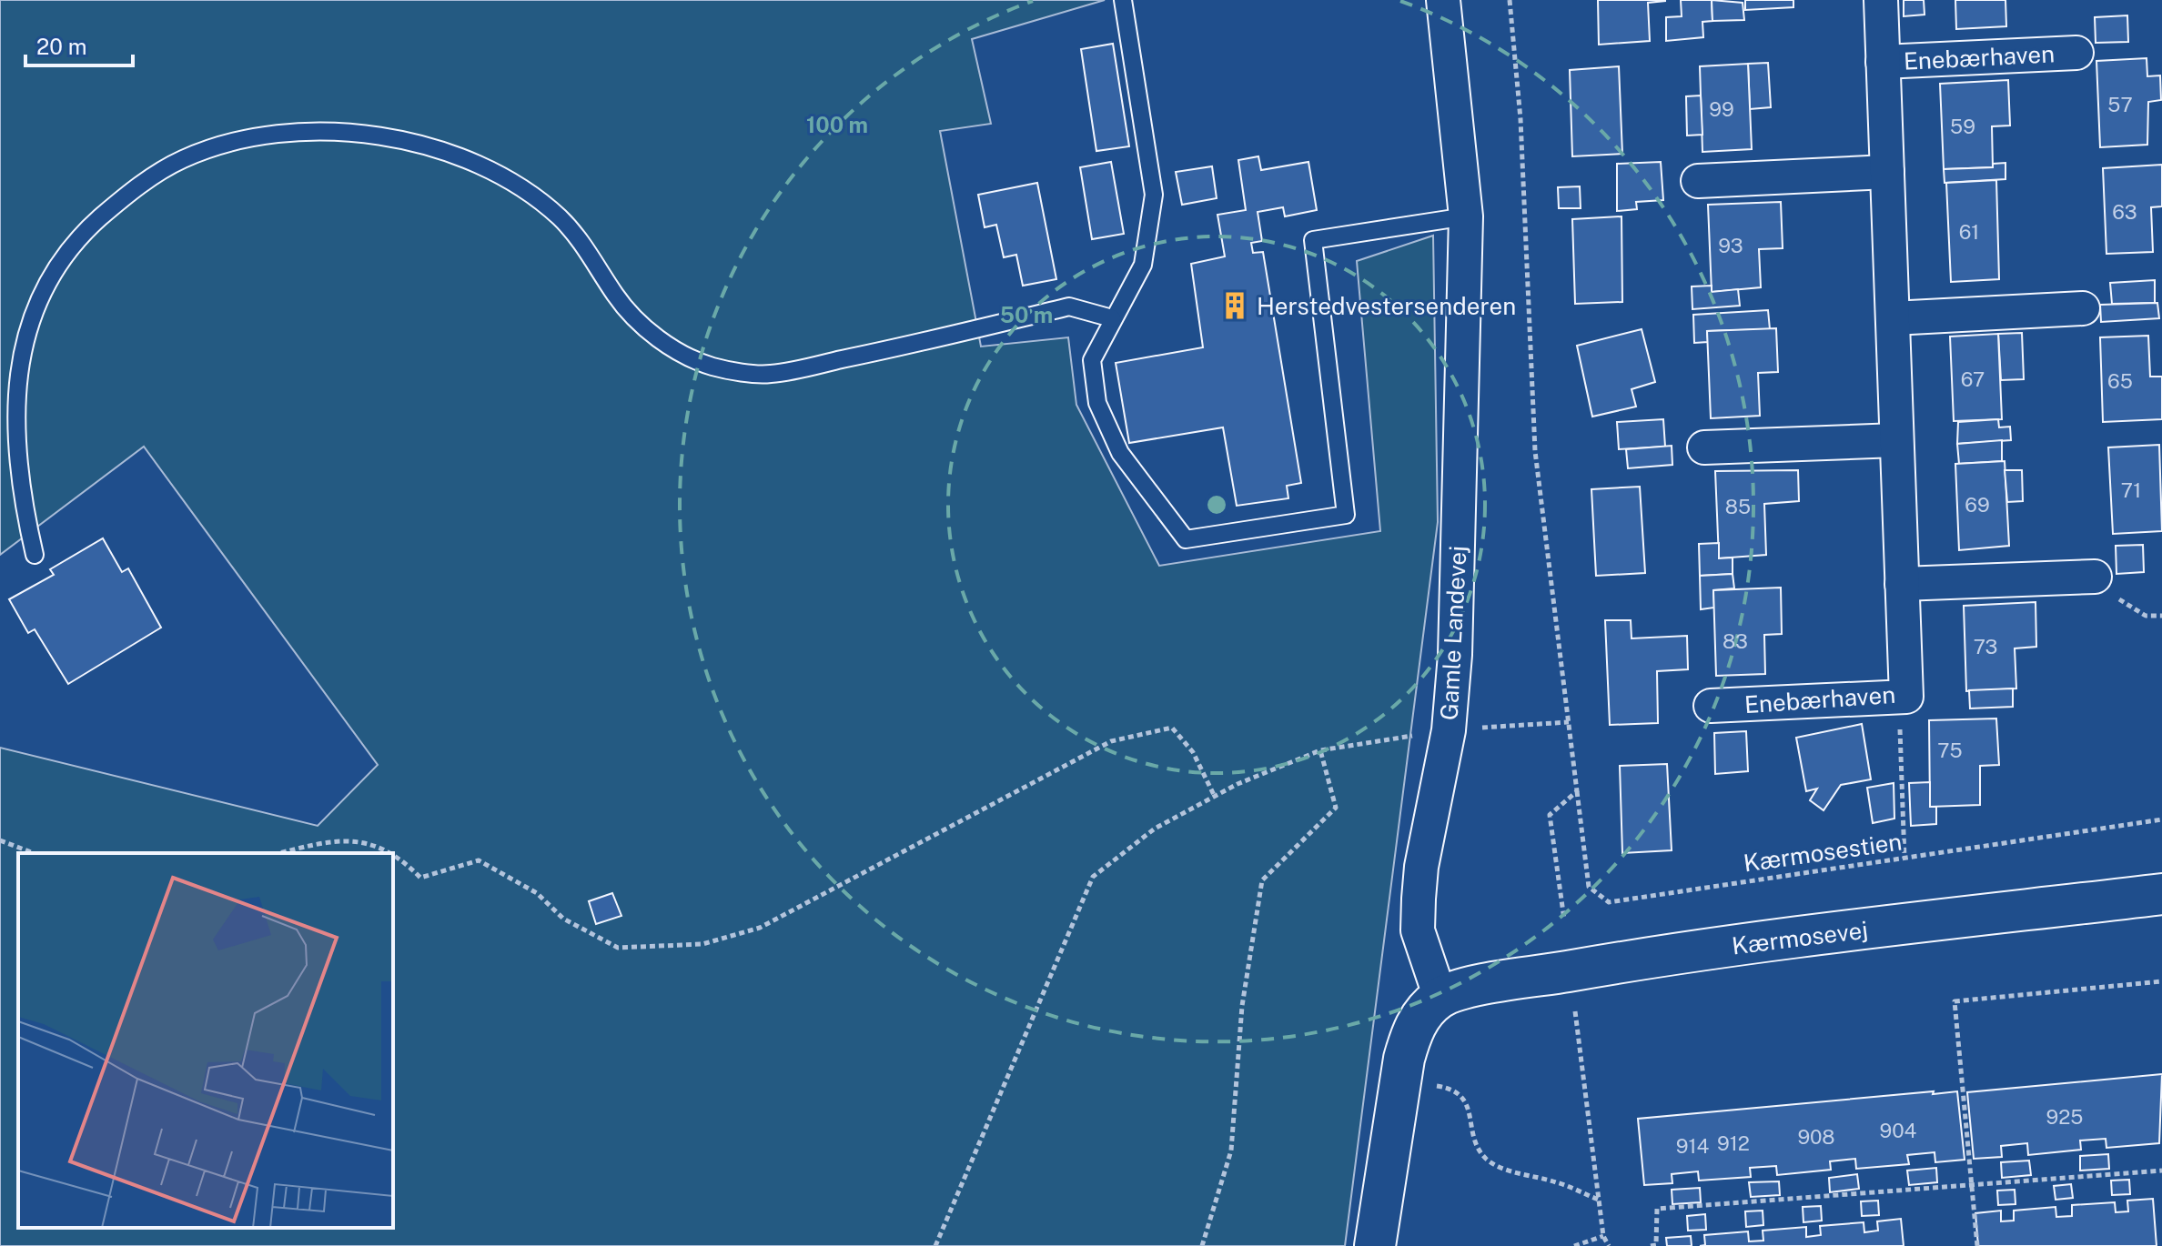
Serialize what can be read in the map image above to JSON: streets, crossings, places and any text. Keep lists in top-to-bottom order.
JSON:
{
  "streets": {
    "street": ["Enebærhaven", "Gamle Landevej", "Kærmosevej"],
    "path": ["Kærmosestien"]
  },
  "crossings": [
    ["Gamle Landevej", "Kærmosevej"]
  ],
  "places": {
    "building": ["Herstedvestersenderen"]
  },
  "house_numbers": [
    "57",
    "99",
    "59",
    "63",
    "61",
    "93",
    "67",
    "65",
    "71",
    "69",
    "85",
    "83",
    "73",
    "75",
    "925",
    "904",
    "908",
    "912",
    "914"
  ],
  "scale_bar": "20 m",
  "rings": ["100 m", "50 m"]
}
